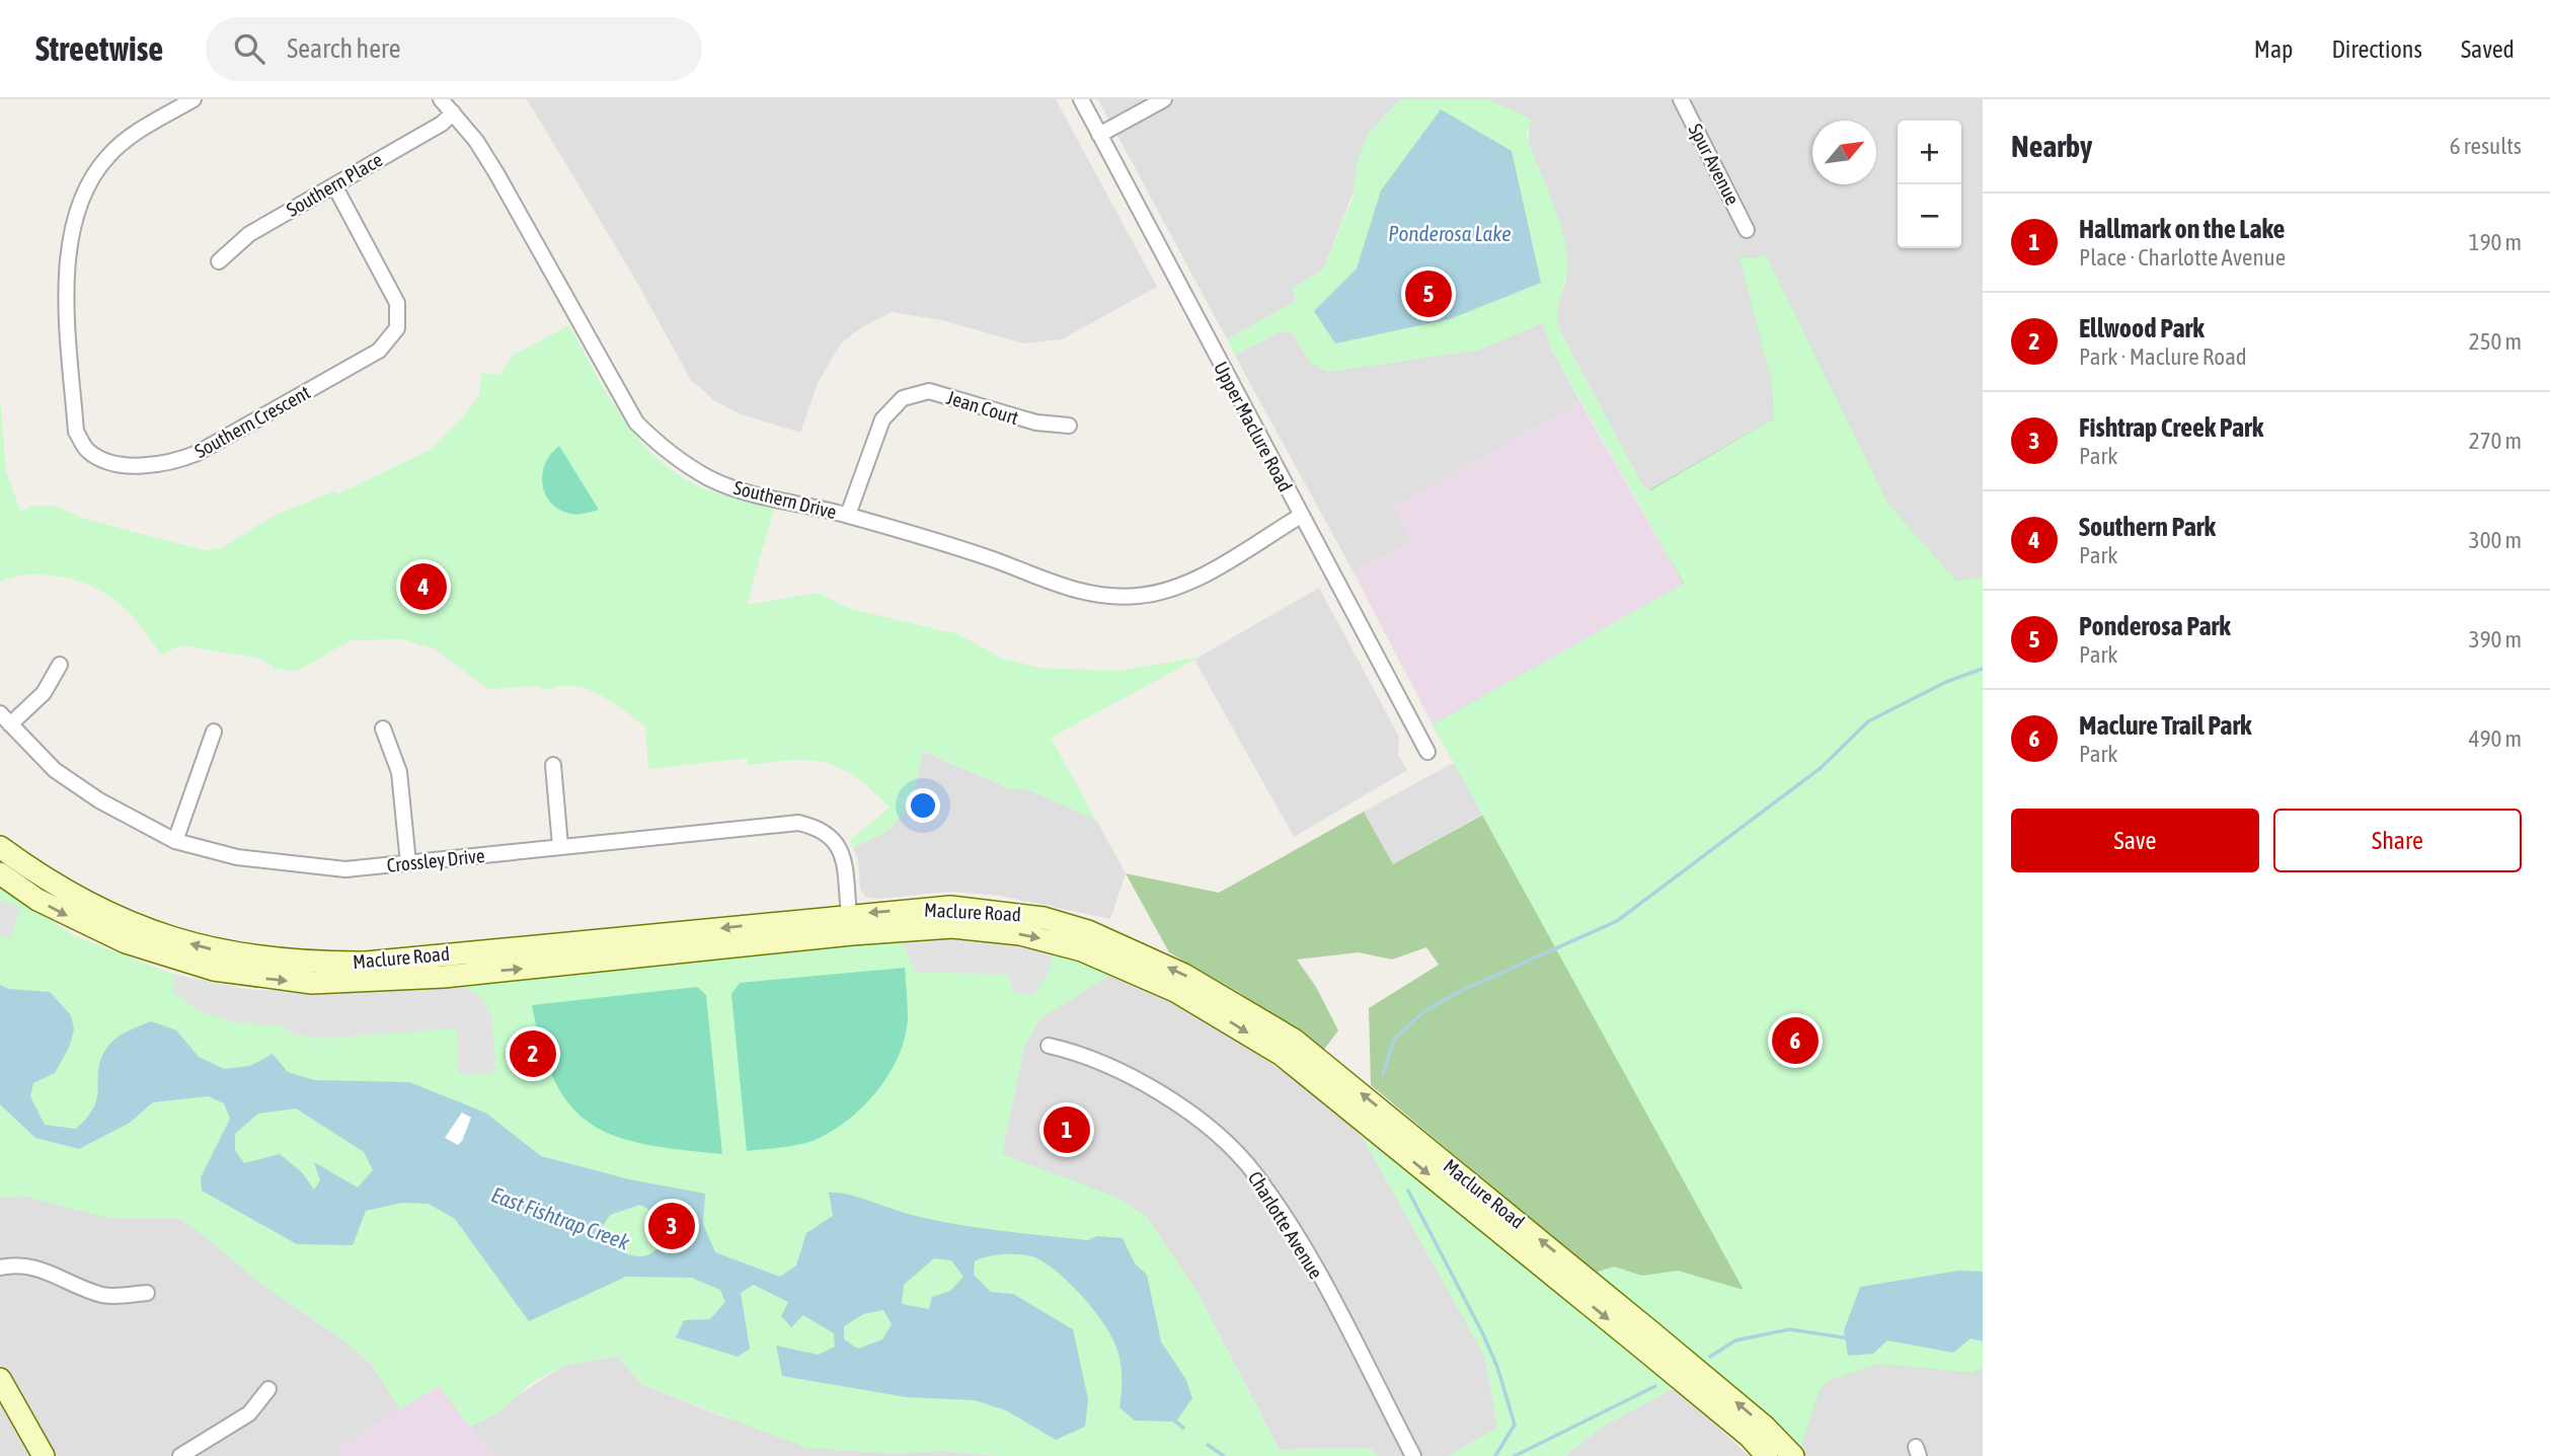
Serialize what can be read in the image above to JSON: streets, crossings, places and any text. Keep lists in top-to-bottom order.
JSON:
{
  "streets": {
    "main road": ["Maclure Road"],
    "street": [
      "Spur Avenue",
      "Southern Place",
      "Jean Court",
      "Southern Crescent",
      "Upper Maclure Road",
      "Southern Drive",
      "Crossley Drive",
      "Charlotte Avenue"
    ]
  },
  "crossings": [
    ["Southern Place", "Southern Crescent"],
    ["Southern Place", "Southern Drive"],
    ["Jean Court", "Southern Drive"],
    ["Upper Maclure Road", "Southern Drive"],
    ["Crossley Drive", "Maclure Road"]
  ],
  "water": ["Ponderosa Lake", "East Fishtrap Creek"],
  "north": "top right",
  "page": {
    "header": "Streetwise",
    "search": "Search here",
    "nav": ["Map", "Directions", "Saved"],
    "heading": ["Nearby", "6 results"],
    "map_buttons": ["+", "−"],
    "list": [
      {
        "mark": "1",
        "name": "Hallmark on the Lake",
        "note": "Place · Charlotte Avenue",
        "value": "190 m"
      },
      {
        "mark": "2",
        "name": "Ellwood Park",
        "note": "Park · Maclure Road",
        "value": "250 m"
      },
      {
        "mark": "3",
        "name": "Fishtrap Creek Park",
        "note": "Park",
        "value": "270 m"
      },
      {
        "mark": "4",
        "name": "Southern Park",
        "note": "Park",
        "value": "300 m"
      },
      {
        "mark": "5",
        "name": "Ponderosa Park",
        "note": "Park",
        "value": "390 m"
      },
      {
        "mark": "6",
        "name": "Maclure Trail Park",
        "note": "Park",
        "value": "490 m"
      }
    ],
    "pins": [
      "5",
      "4",
      "6",
      "2",
      "1",
      "3"
    ],
    "buttons": ["Save", "Share"]
  }
}
